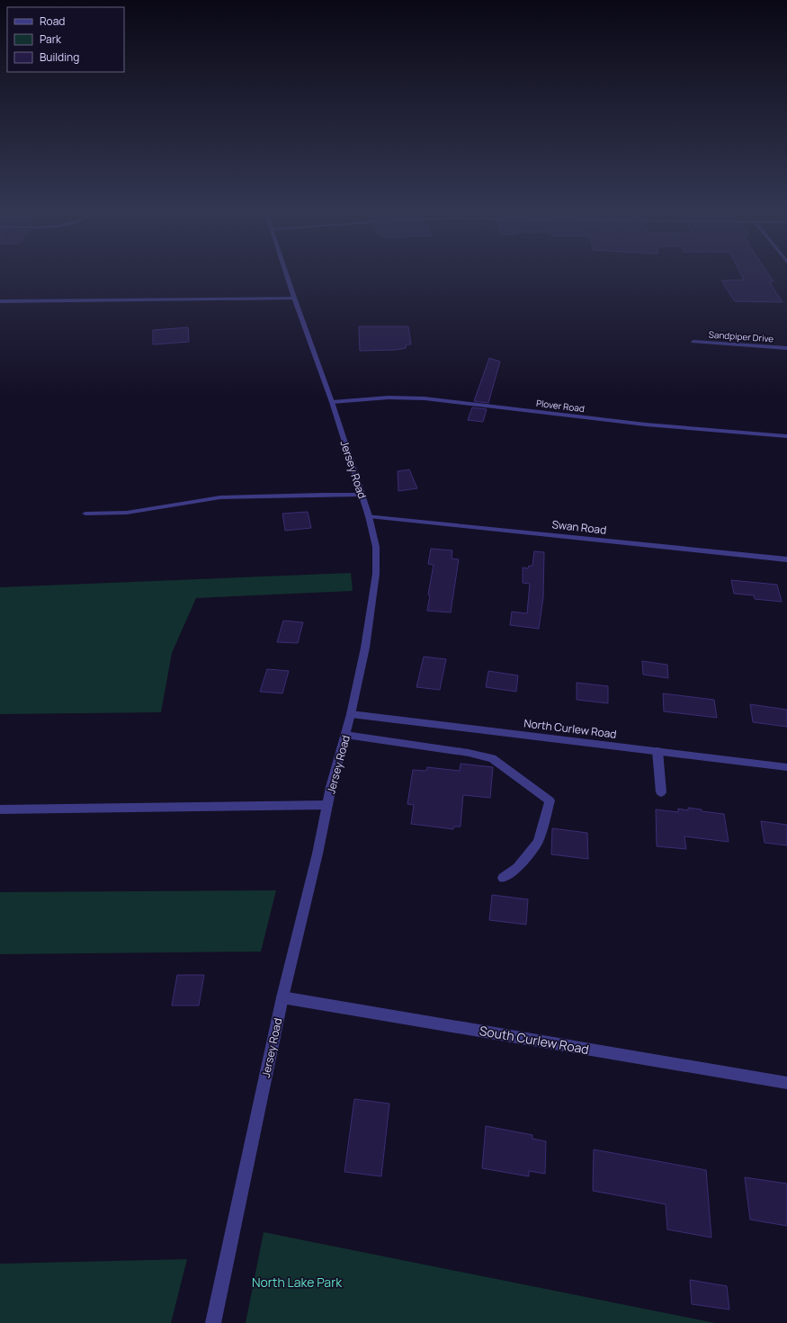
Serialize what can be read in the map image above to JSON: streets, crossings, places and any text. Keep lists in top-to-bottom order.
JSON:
{
  "streets": {
    "street": [
      "Sandpiper Drive",
      "Plover Road",
      "Jersey Road",
      "Swan Road",
      "North Curlew Road",
      "South Curlew Road"
    ]
  },
  "crossings": [
    ["Plover Road", "Jersey Road"],
    ["Jersey Road", "Swan Road"],
    ["Jersey Road", "North Curlew Road"],
    ["Jersey Road", "South Curlew Road"]
  ],
  "parks": ["North Lake Park"],
  "legend": ["Road", "Park", "Building"]
}
